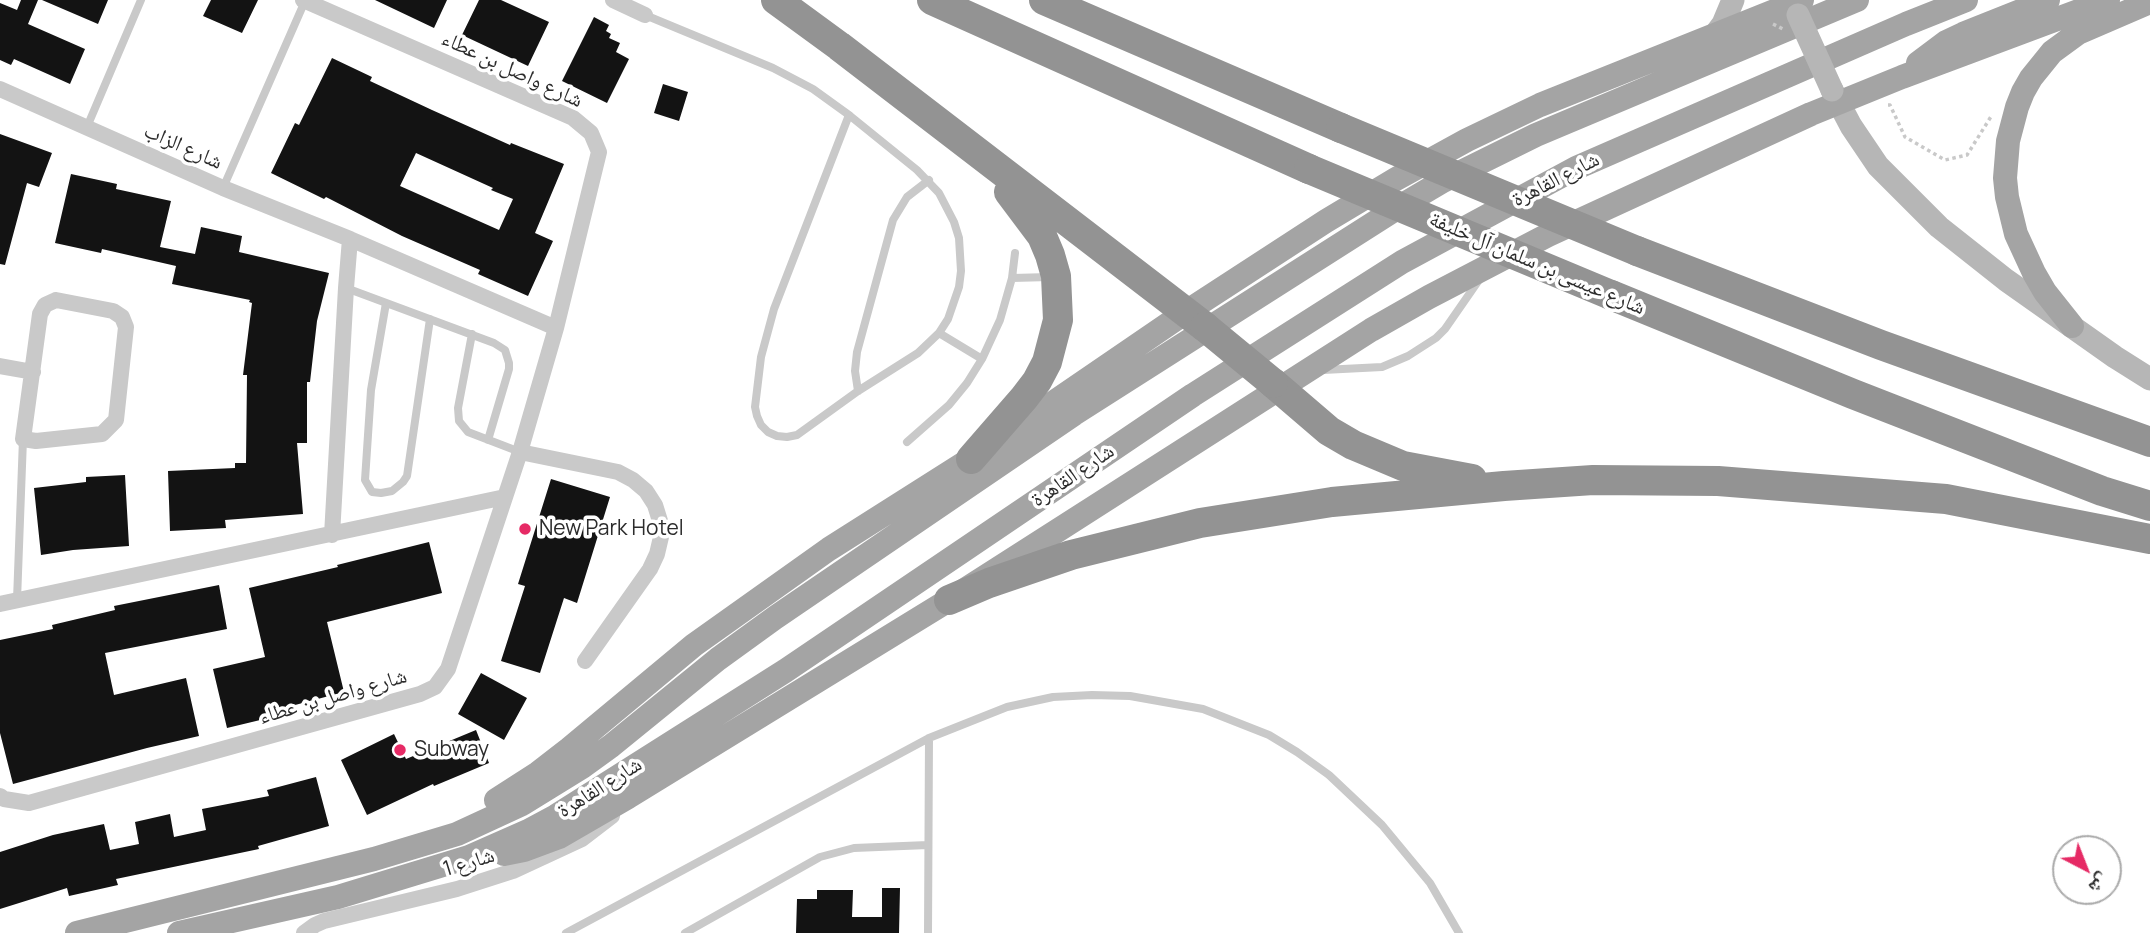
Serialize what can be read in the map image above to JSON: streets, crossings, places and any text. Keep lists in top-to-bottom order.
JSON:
{
  "streets": {
    "highway": ["شارع عيسى بن سلمان آل خليفة"],
    "main road": ["شارع القاهرة"],
    "street": ["شارع واصل بن عطاء", "شارع الزاب", "شارع 1"]
  },
  "crossings": [
    ["شارع واصل بن عطاء", "شارع الزاب"]
  ],
  "places": ["New Park Hotel", "Subway"],
  "north": "bottom right"
}
